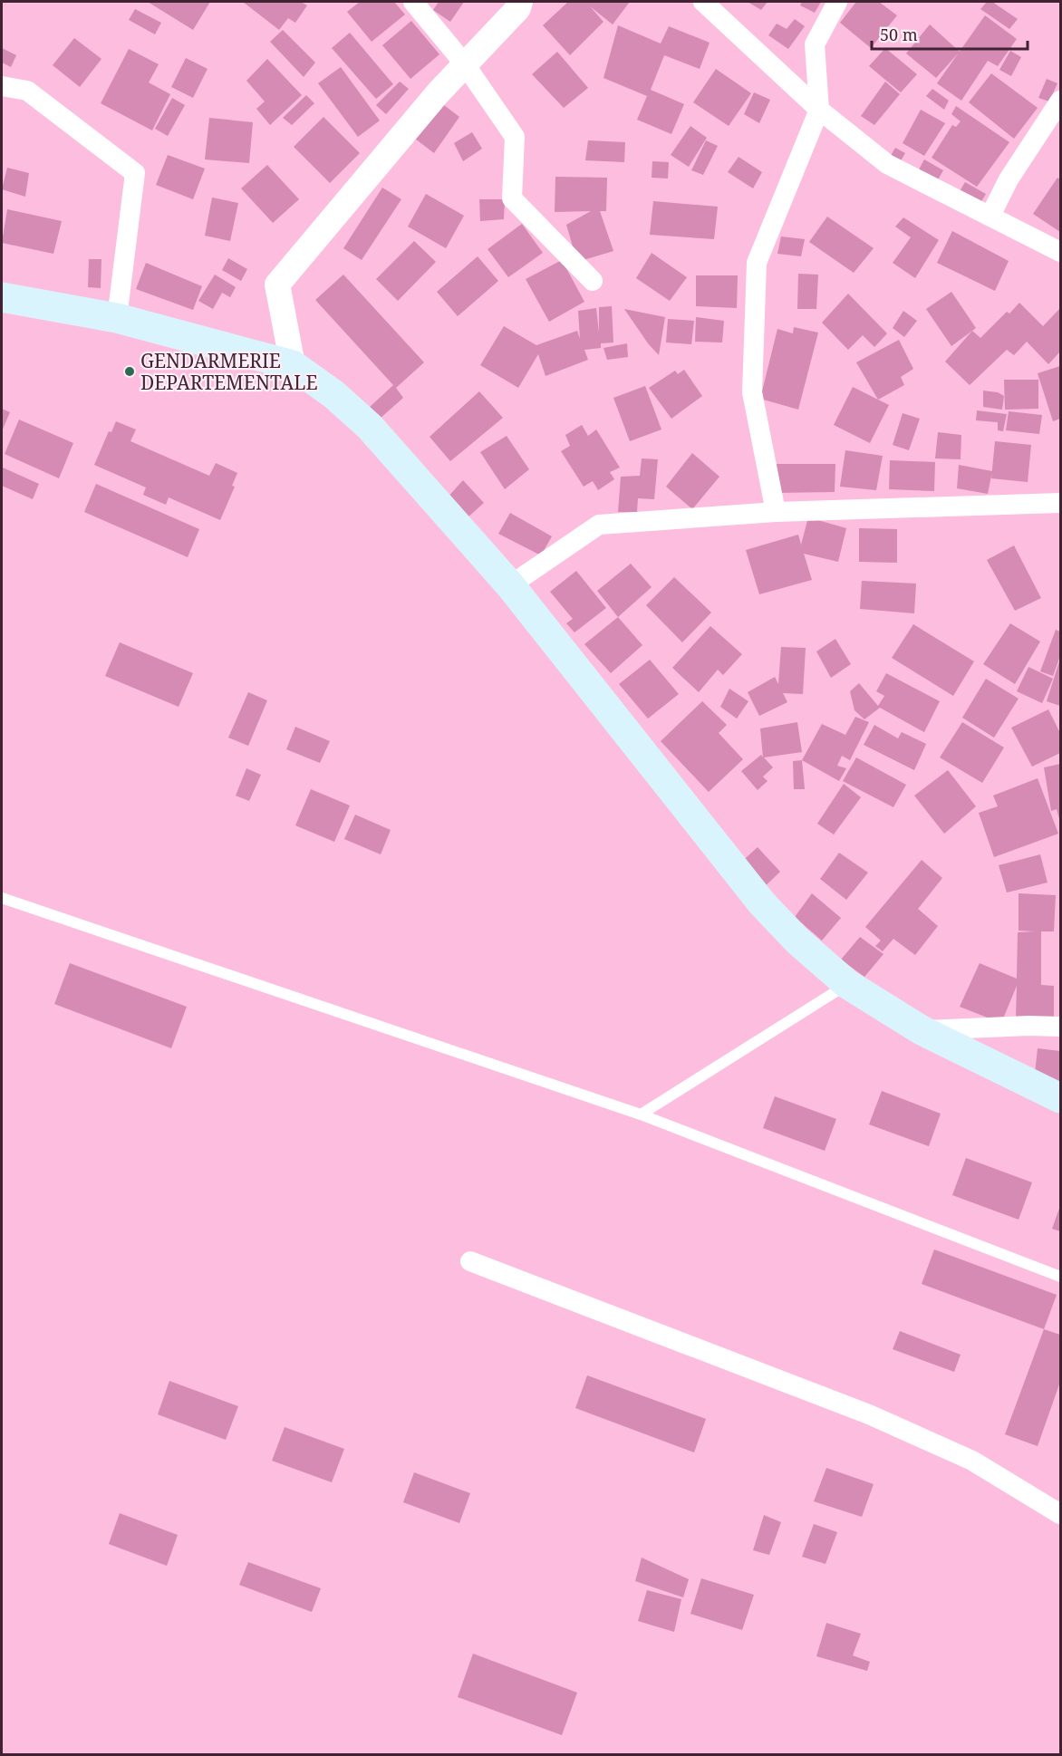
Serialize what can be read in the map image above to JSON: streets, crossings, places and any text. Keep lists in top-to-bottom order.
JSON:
{
  "places": ["GENDARMERIE DEPARTEMENTALE"],
  "scale_bar": "50 m"
}
